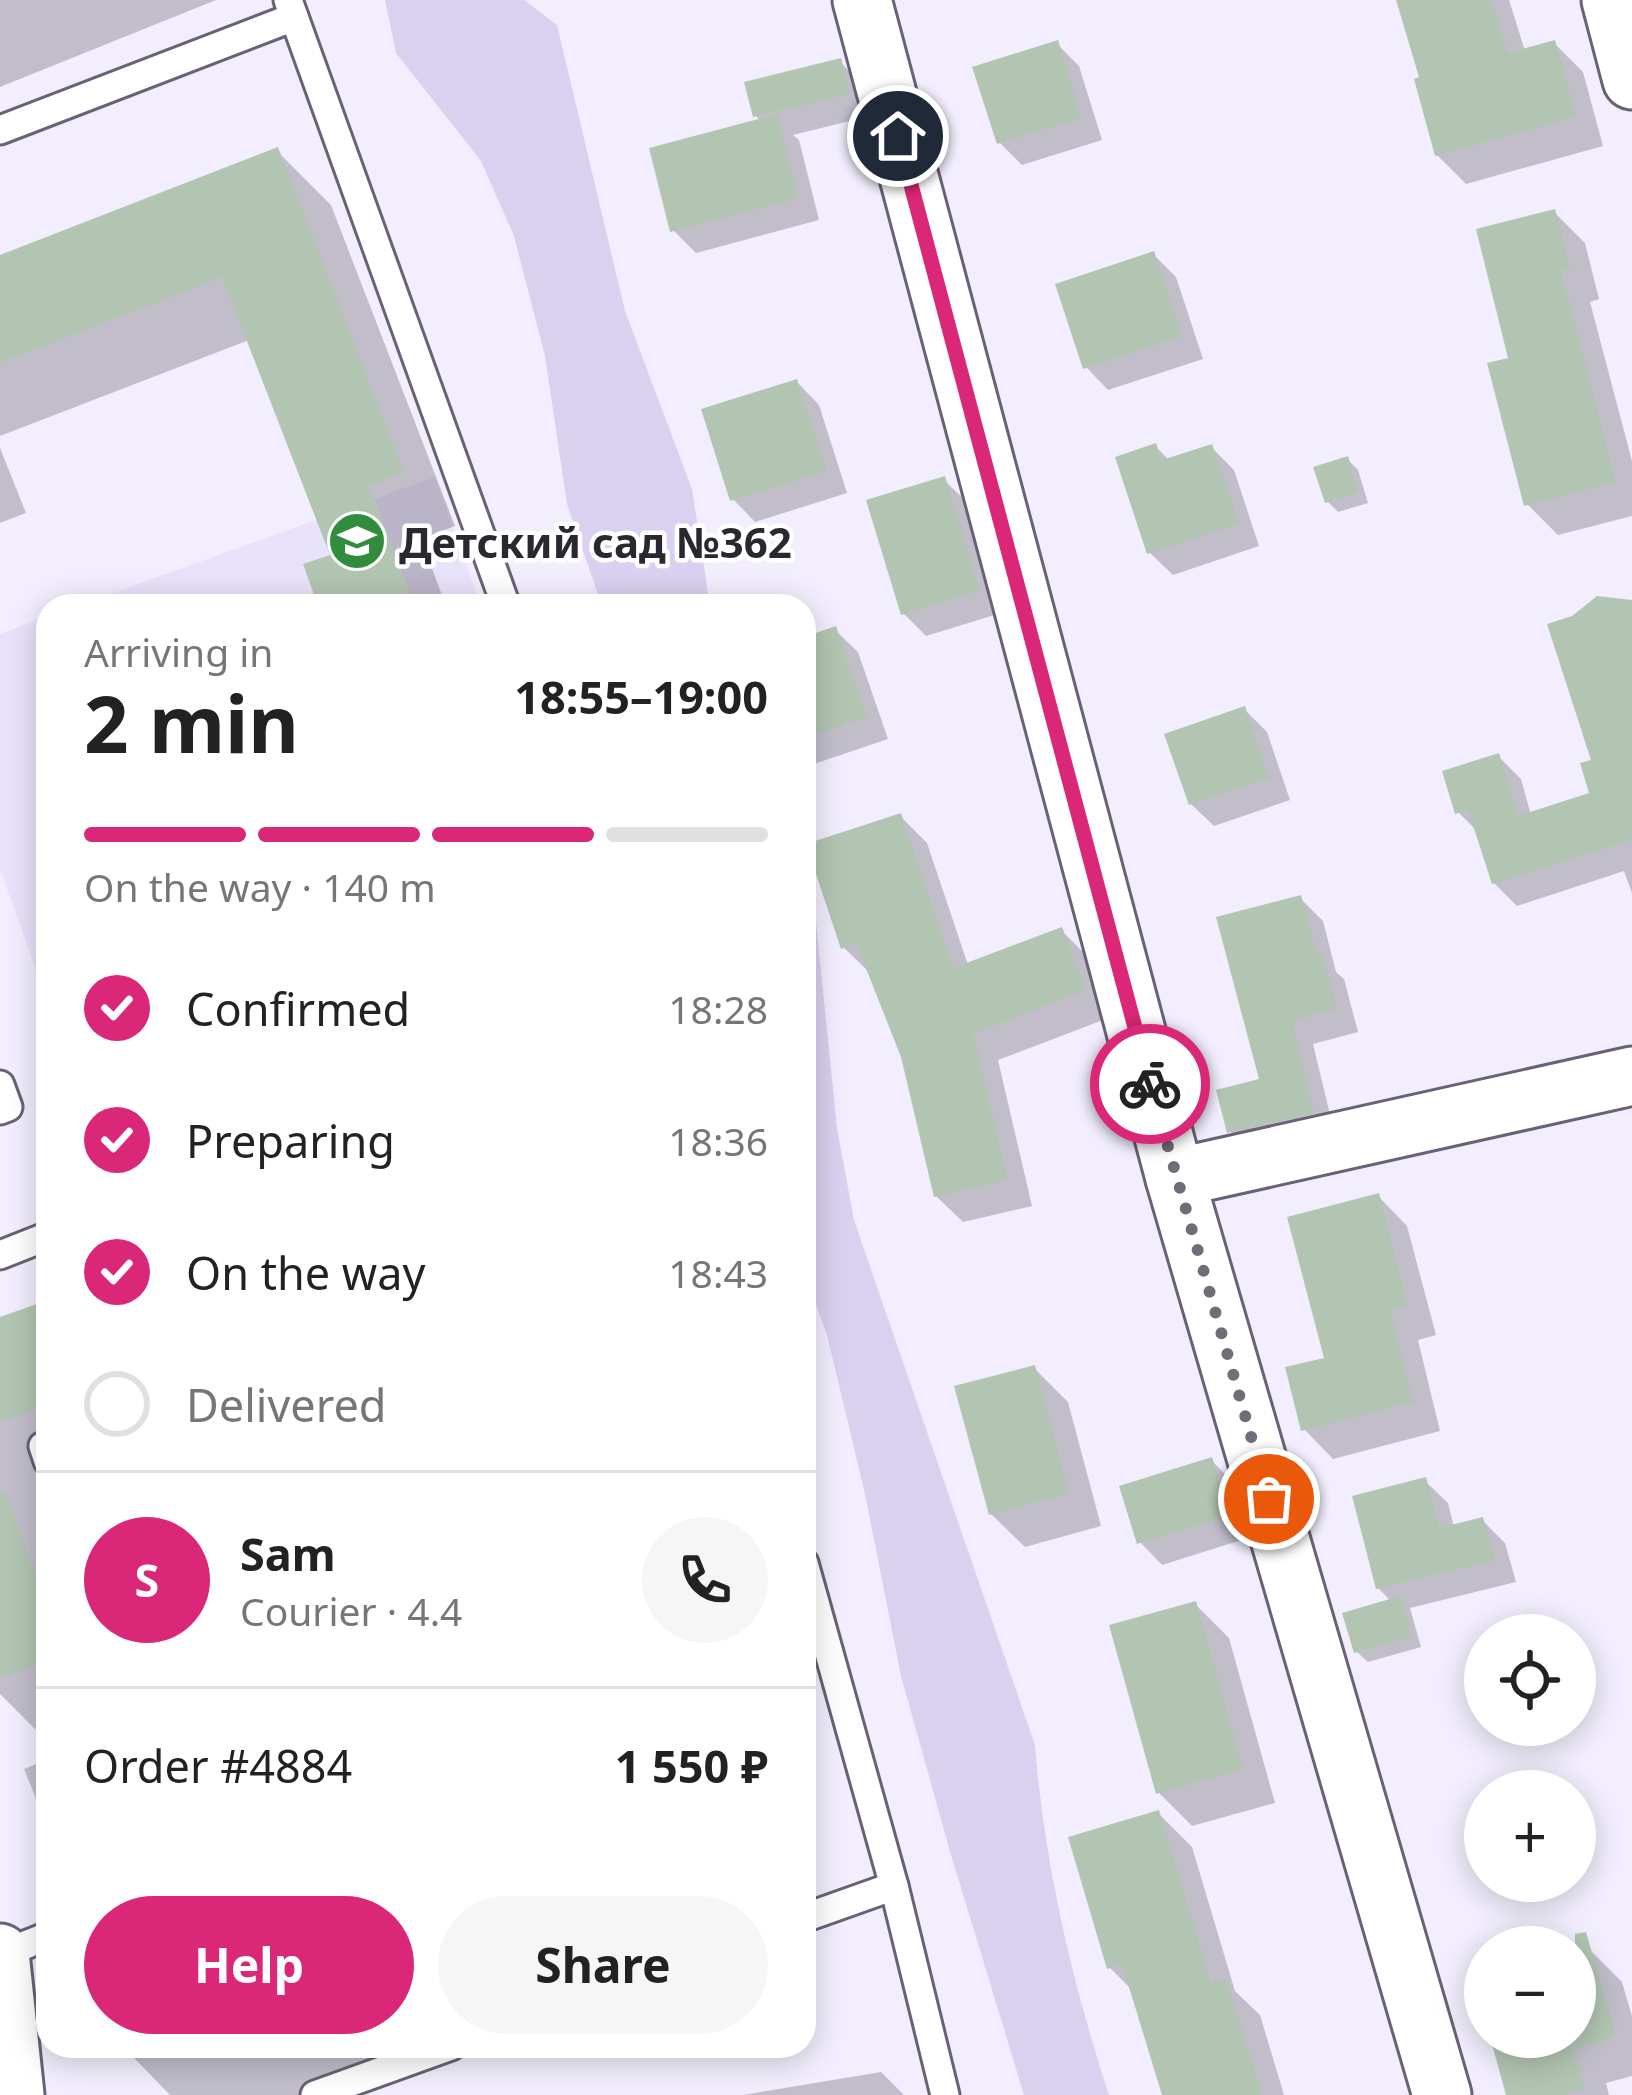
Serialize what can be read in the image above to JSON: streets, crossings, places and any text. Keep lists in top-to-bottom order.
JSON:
{
  "places": {
    "school or university": ["Детский сад №362"]
  },
  "page": {
    "heading": ["2 min", "Arriving in", "18:55–19:00"],
    "panel": [
      "Sam",
      "Courier · 4.4",
      "Order #4884",
      "1 550 ₽"
    ],
    "bar": "On the way · 140 m",
    "list": [
      ["Confirmed", "18:28"],
      ["Preparing", "18:36"],
      ["On the way", "18:43"],
      "Delivered"
    ],
    "round": "S",
    "map_buttons": ["+", "−"],
    "buttons": ["Help", "Share"]
  }
}
